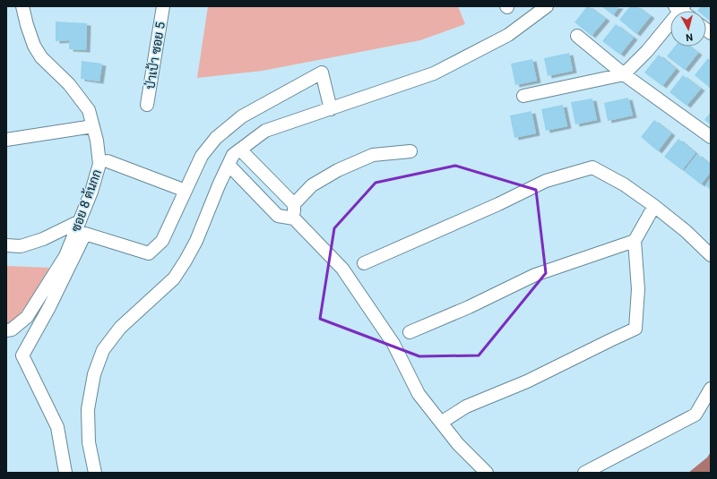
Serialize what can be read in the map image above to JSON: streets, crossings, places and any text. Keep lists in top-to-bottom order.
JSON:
{
  "streets": {
    "street": ["ป่าเป้า ซอย 5", "ซอย 8 ต้นกก"]
  },
  "north": "bottom"
}
